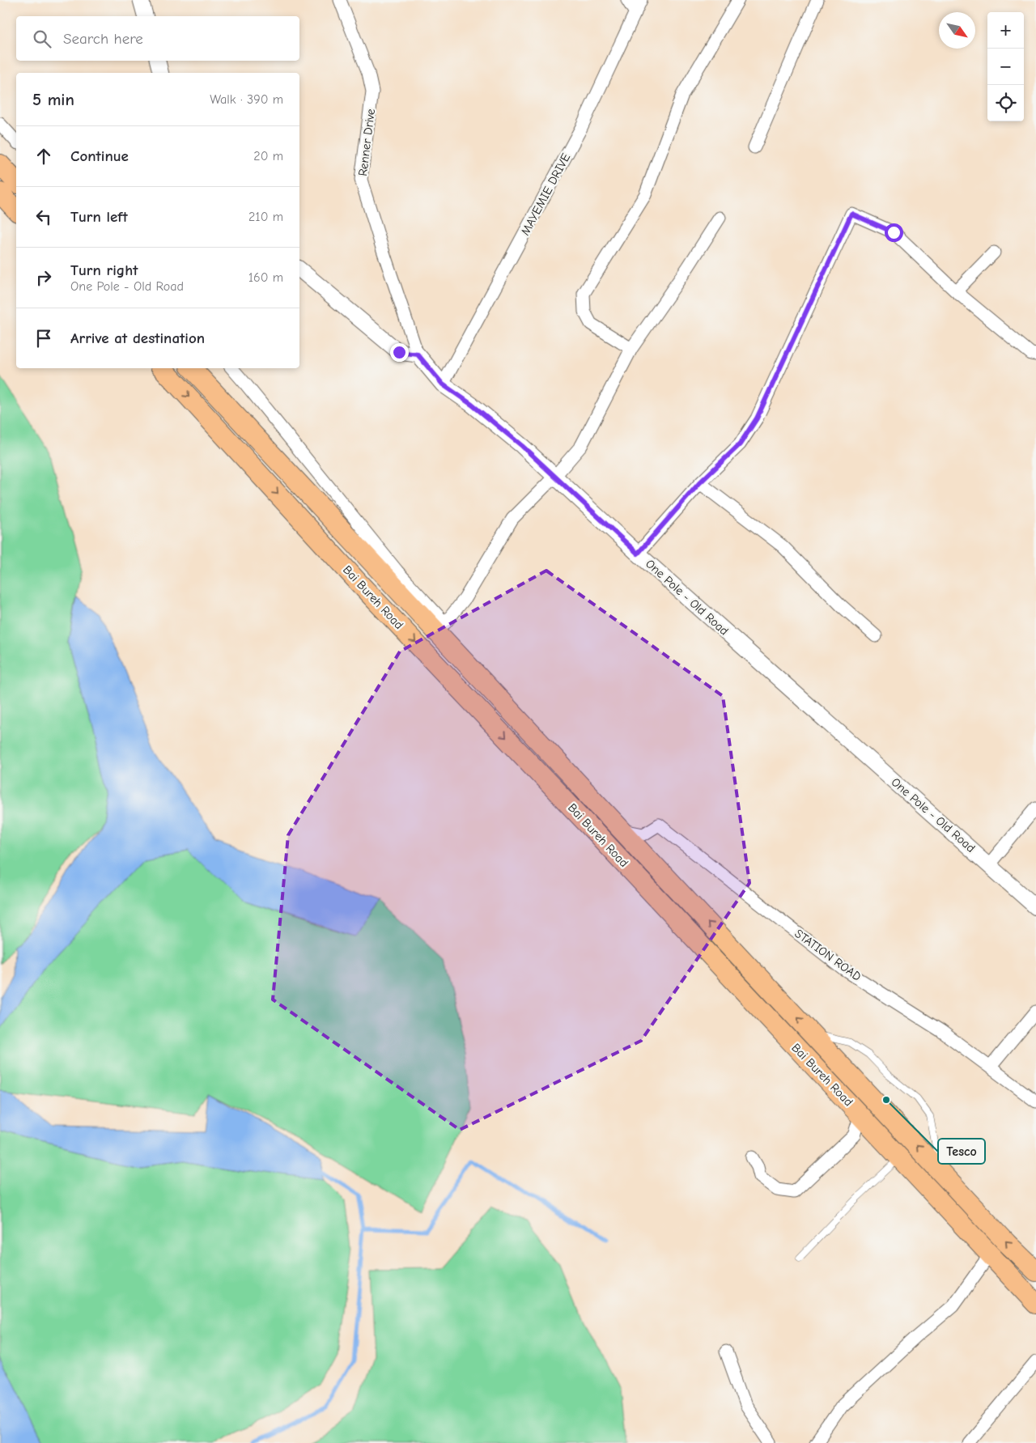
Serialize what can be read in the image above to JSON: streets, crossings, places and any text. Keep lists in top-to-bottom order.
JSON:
{
  "streets": {
    "highway": ["Bai Bureh Road"],
    "street": [
      "Renner Drive",
      "MAYEMIE DRIVE",
      "One Pole - Old Road",
      "STATION ROAD"
    ]
  },
  "crossings": [
    ["Renner Drive", "One Pole - Old Road"],
    ["MAYEMIE DRIVE", "One Pole - Old Road"],
    ["Bai Bureh Road", "STATION ROAD"]
  ],
  "places": ["Tesco"],
  "north": "bottom right",
  "page": {
    "map_buttons": ["+", "−"],
    "search": "Search here",
    "heading": ["5 min", "Walk · 390 m"],
    "list": [
      ["Continue", "20 m"],
      ["Turn left", "210 m"],
      ["Turn right", "One Pole - Old Road", "160 m"],
      "Arrive at destination"
    ]
  }
}
